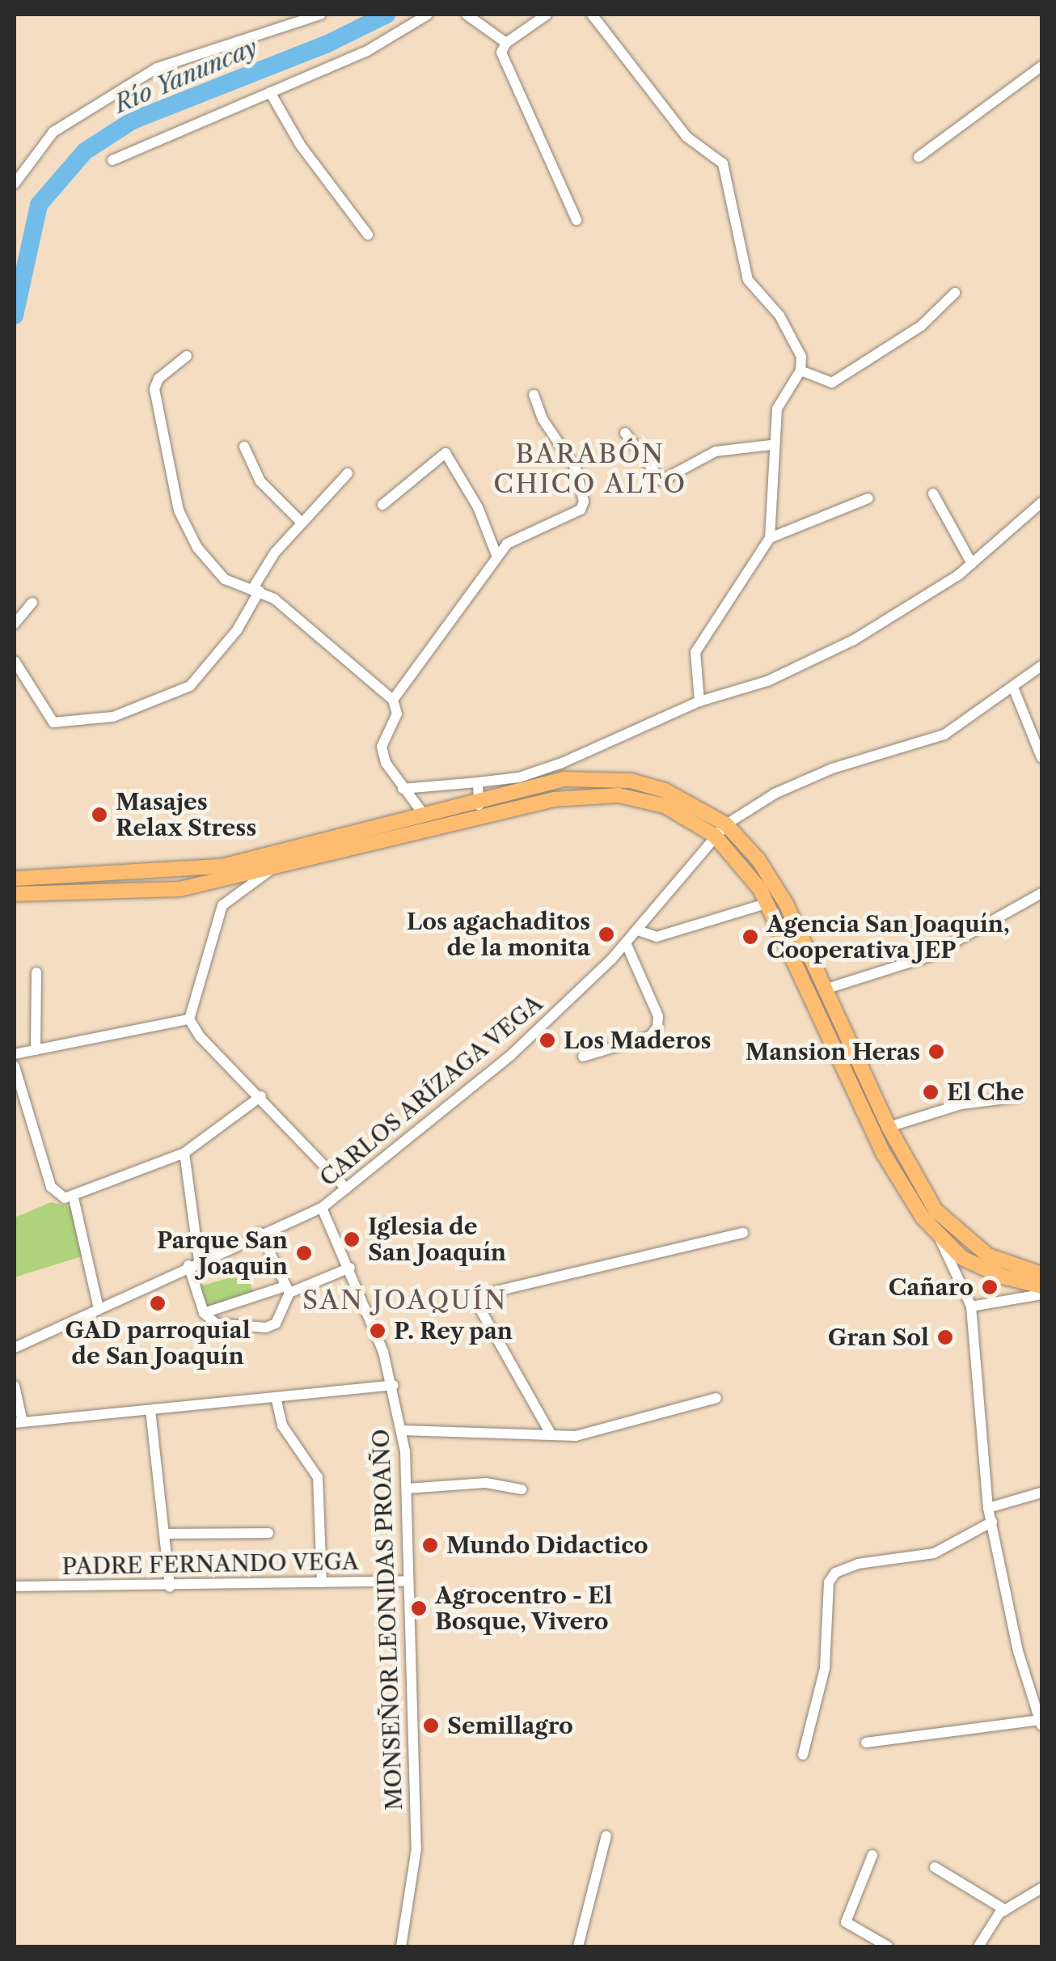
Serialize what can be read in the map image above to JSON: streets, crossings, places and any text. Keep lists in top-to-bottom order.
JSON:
{
  "streets": {
    "street": ["CARLOS ARÍZAGA VEGA", "PADRE FERNANDO VEGA", "MONSEÑOR LEONIDAS PROAÑO"]
  },
  "crossings": [
    ["CARLOS ARÍZAGA VEGA", "MONSEÑOR LEONIDAS PROAÑO"],
    ["PADRE FERNANDO VEGA", "MONSEÑOR LEONIDAS PROAÑO"]
  ],
  "districts": ["BARABÓN CHICO ALTO", "SAN JOAQUÍN"],
  "water": ["Río Yanuncay"],
  "places": [
    "Masajes Relax Stress",
    "Los agachaditos de la monita",
    "Agencia San Joaquín, Cooperativa JEP",
    "Los Maderos",
    "Mansion Heras",
    "El Che",
    "Iglesia de San Joaquín",
    "Parque San Joaquin",
    "Cañaro",
    "GAD parroquial de San Joaquín",
    "P. Rey pan",
    "Gran Sol",
    "Mundo Didactico",
    "Agrocentro - El Bosque, Vivero",
    "Semillagro"
  ]
}
